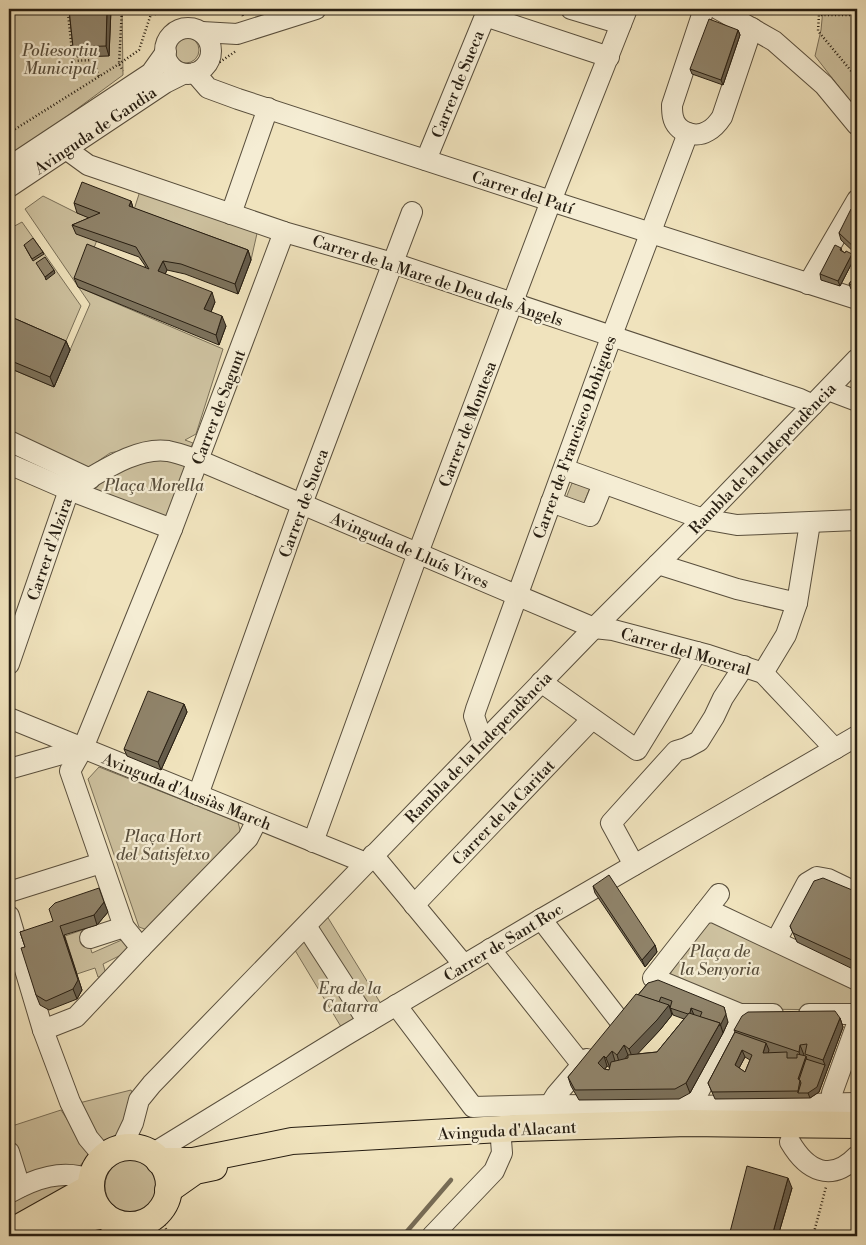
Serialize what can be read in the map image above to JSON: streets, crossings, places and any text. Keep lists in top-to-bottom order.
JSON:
{
  "streets": {
    "main road": ["Avinguda d'Alacant"],
    "street": [
      "Carrer de Sueca",
      "Avinguda de Gandia",
      "Carrer del Patí",
      "Carrer de la Mare de Deu dels Àngels",
      "Carrer de Sagunt",
      "Carrer de Montesa",
      "Carrer de Francisco Bohigues",
      "Rambla de la Independència",
      "Carrer d'Alzira",
      "Avinguda de Lluís Vives",
      "Carrer del Moreral",
      "Avinguda d'Ausiàs March",
      "Carrer de la Caritat",
      "Carrer de Sant Roc"
    ]
  },
  "crossings": [
    ["Carrer de Sueca", "Carrer del Patí"],
    ["Carrer de Sueca", "Carrer de la Mare de Deu dels Àngels"],
    ["Carrer de Sueca", "Avinguda de Lluís Vives"],
    ["Carrer de Sueca", "Avinguda d'Ausiàs March"],
    ["Avinguda de Gandia", "Carrer del Patí"],
    ["Avinguda de Gandia", "Carrer de la Mare de Deu dels Àngels"],
    ["Carrer del Patí", "Carrer de Montesa"],
    ["Carrer del Patí", "Carrer de Francisco Bohigues"],
    ["Carrer de la Mare de Deu dels Àngels", "Carrer de Sagunt"],
    ["Carrer de la Mare de Deu dels Àngels", "Carrer de Montesa"],
    ["Carrer de la Mare de Deu dels Àngels", "Carrer de Francisco Bohigues"],
    ["Carrer de la Mare de Deu dels Àngels", "Rambla de la Independència"],
    ["Carrer de Sagunt", "Avinguda de Lluís Vives"],
    ["Carrer de Sagunt", "Avinguda d'Ausiàs March"],
    ["Carrer de Montesa", "Avinguda de Lluís Vives"],
    ["Carrer de Montesa", "Avinguda d'Ausiàs March"],
    ["Carrer de Francisco Bohigues", "Rambla de la Independència"],
    ["Carrer de Francisco Bohigues", "Avinguda de Lluís Vives"],
    ["Rambla de la Independència", "Avinguda de Lluís Vives"],
    ["Rambla de la Independència", "Carrer del Moreral"],
    ["Rambla de la Independència", "Avinguda d'Ausiàs March"],
    ["Rambla de la Independència", "Carrer de Sant Roc"],
    ["Rambla de la Independència", "Avinguda d'Alacant"],
    ["Carrer d'Alzira", "Avinguda de Lluís Vives"],
    ["Avinguda de Lluís Vives", "Carrer del Moreral"],
    ["Carrer del Moreral", "Carrer de Sant Roc"],
    ["Carrer de Sant Roc", "Avinguda d'Alacant"]
  ],
  "parks": [
    "Poliesortiu Municipal",
    "Plaça Morella",
    "Plaça Hort del Satisfetxo",
    "Plaça de la Senyoria",
    "Era de la Catarra"
  ]
}
